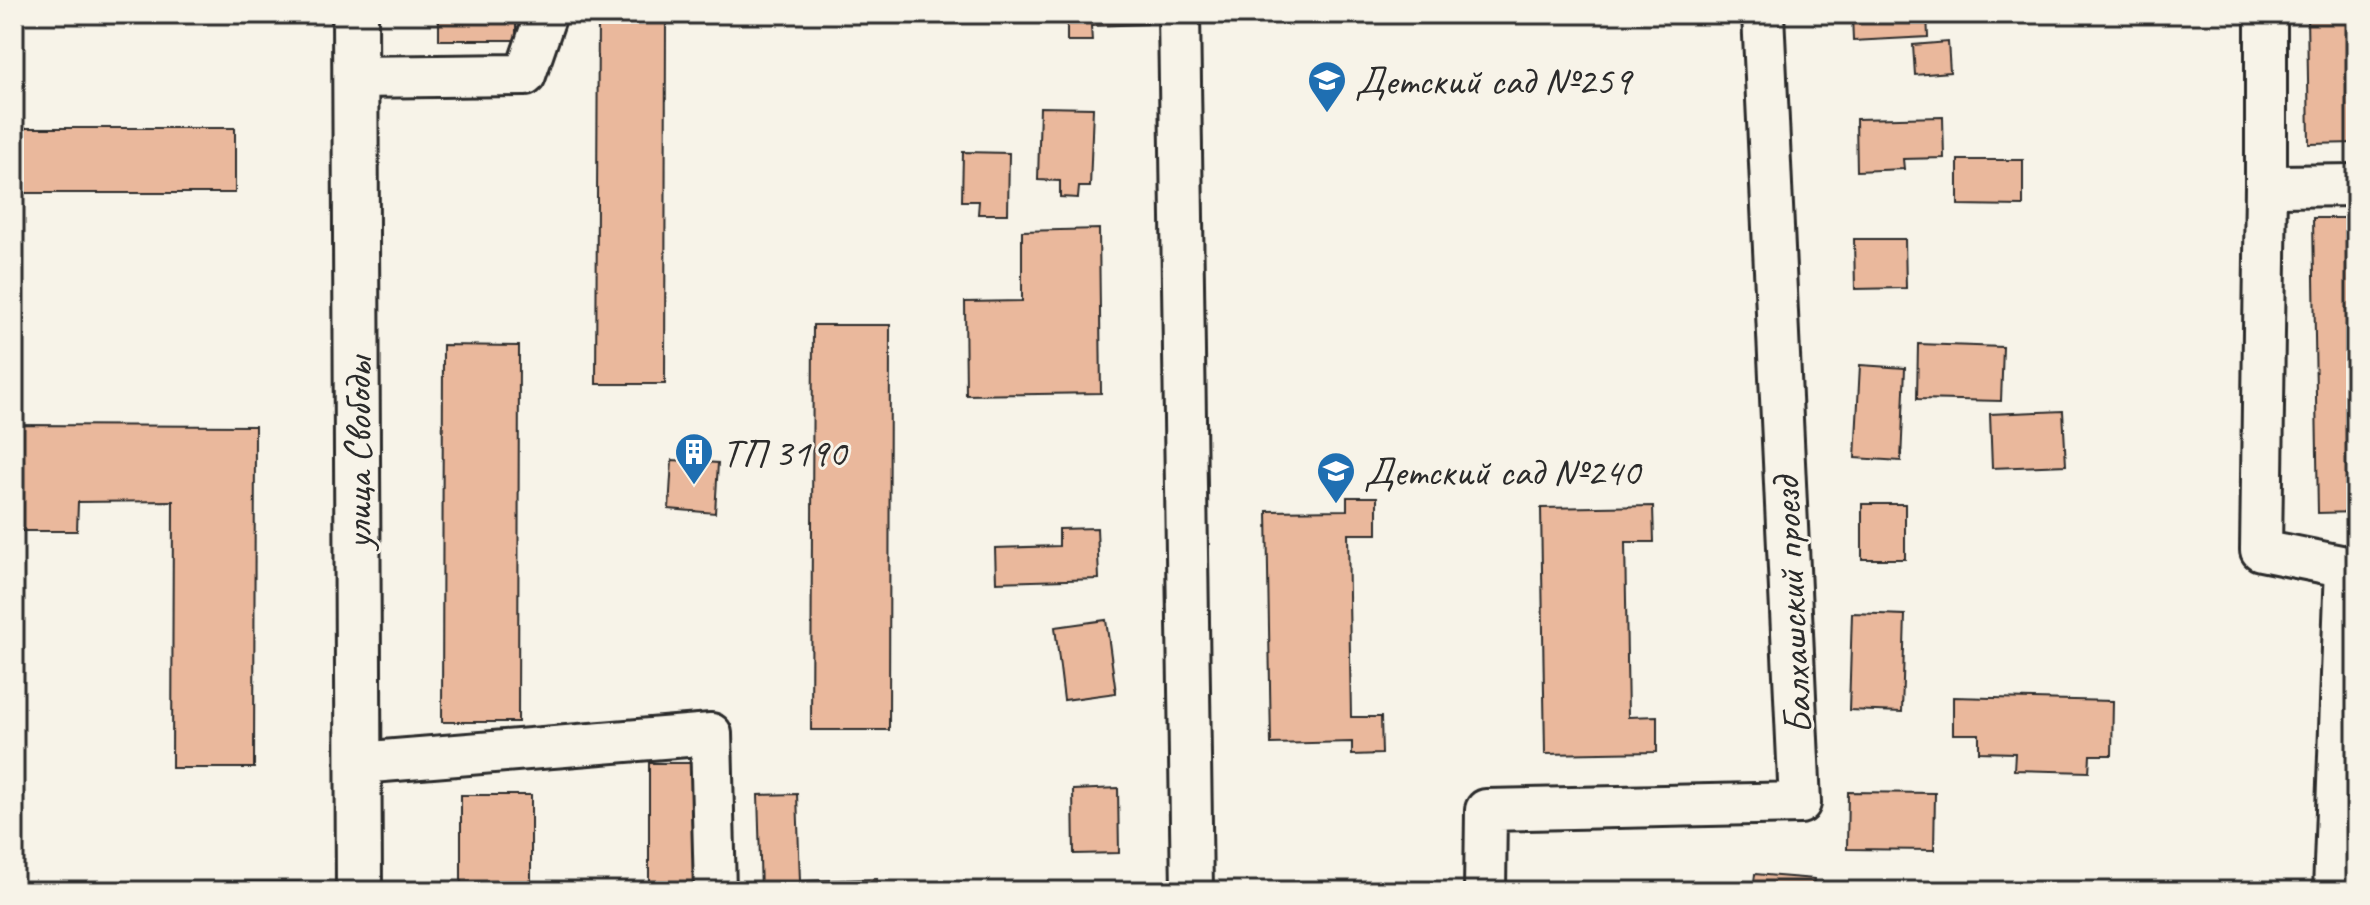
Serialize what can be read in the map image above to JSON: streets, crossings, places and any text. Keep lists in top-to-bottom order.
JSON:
{
  "streets": {
    "main road": ["улица Свободы"],
    "street": ["Балхашский проезд"]
  },
  "places": {
    "school or university": ["Детский сад №259", "Детский сад №240"],
    "building": ["ТП 3190"]
  }
}
